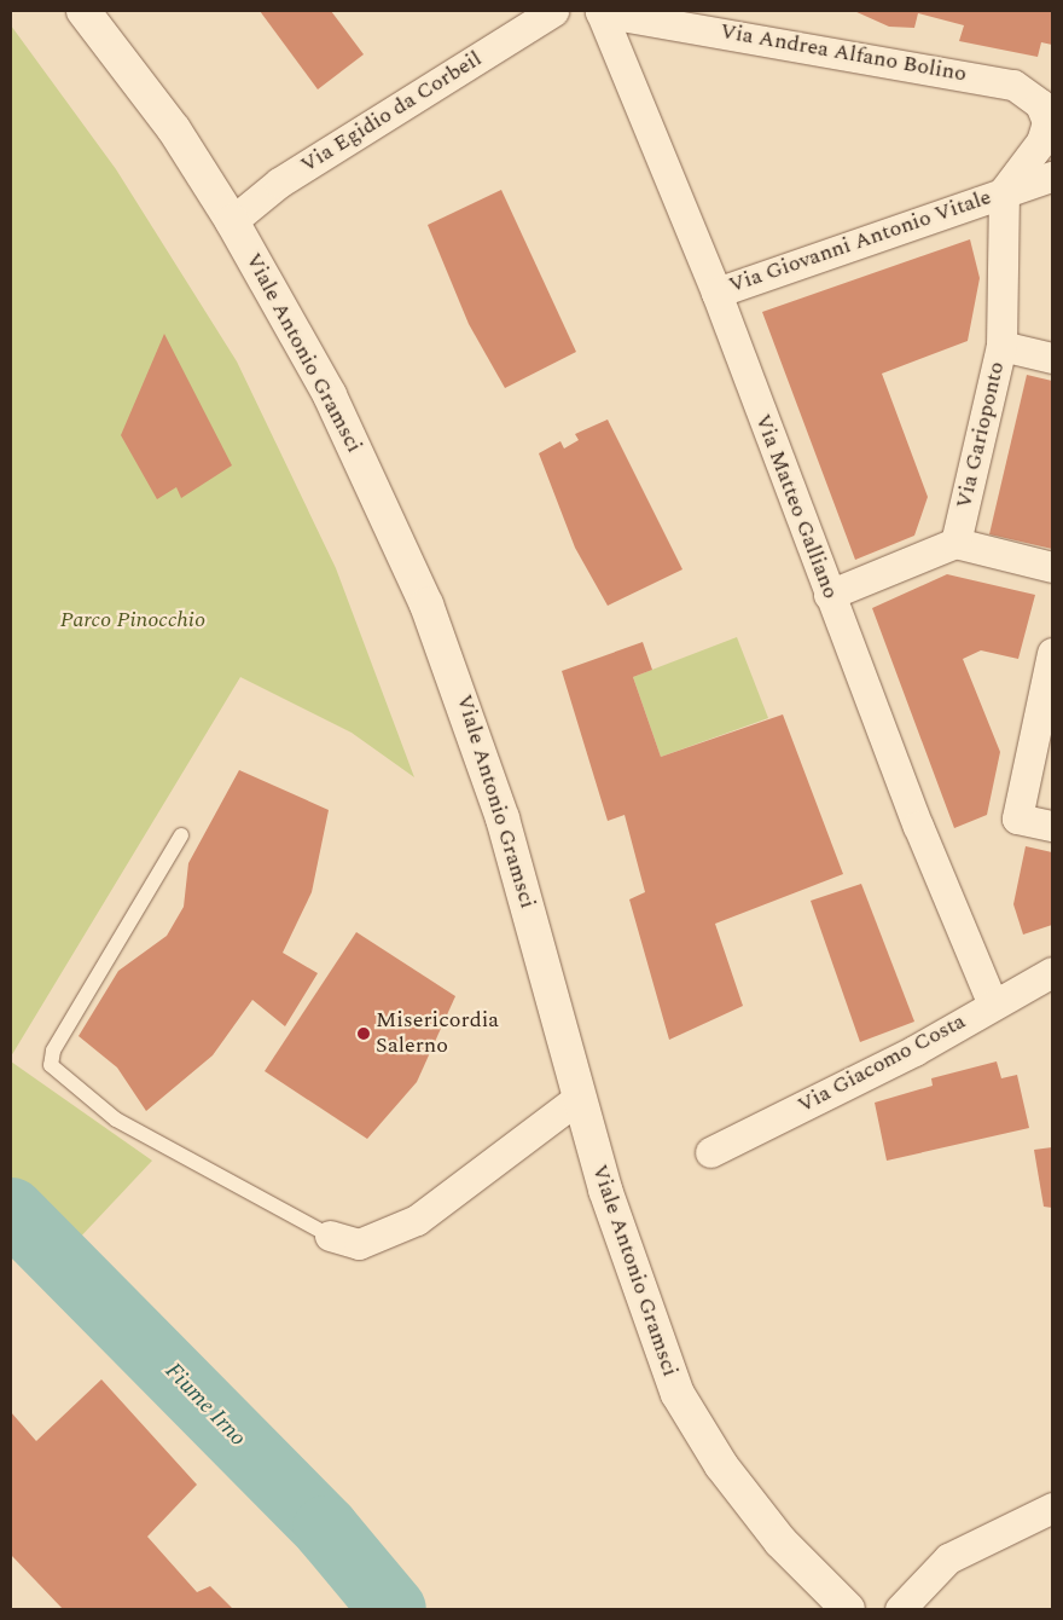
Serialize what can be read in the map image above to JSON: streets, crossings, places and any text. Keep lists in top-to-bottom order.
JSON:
{
  "streets": {
    "main road": ["Viale Antonio Gramsci"],
    "street": [
      "Via Andrea Alfano Bolino",
      "Via Egidio da Corbeil",
      "Via Giovanni Antonio Vitale",
      "Via Garioponto",
      "Via Matteo Galliano",
      "Via Giacomo Costa"
    ]
  },
  "crossings": [
    ["Via Andrea Alfano Bolino", "Via Giovanni Antonio Vitale"],
    ["Via Andrea Alfano Bolino", "Via Garioponto"],
    ["Via Andrea Alfano Bolino", "Via Matteo Galliano"],
    ["Via Egidio da Corbeil", "Viale Antonio Gramsci"],
    ["Via Giovanni Antonio Vitale", "Via Garioponto"],
    ["Via Giovanni Antonio Vitale", "Via Matteo Galliano"],
    ["Via Matteo Galliano", "Via Giacomo Costa"]
  ],
  "water": ["Fiume Irno"],
  "parks": ["Parco Pinocchio"],
  "places": ["Misericordia Salerno"]
}
